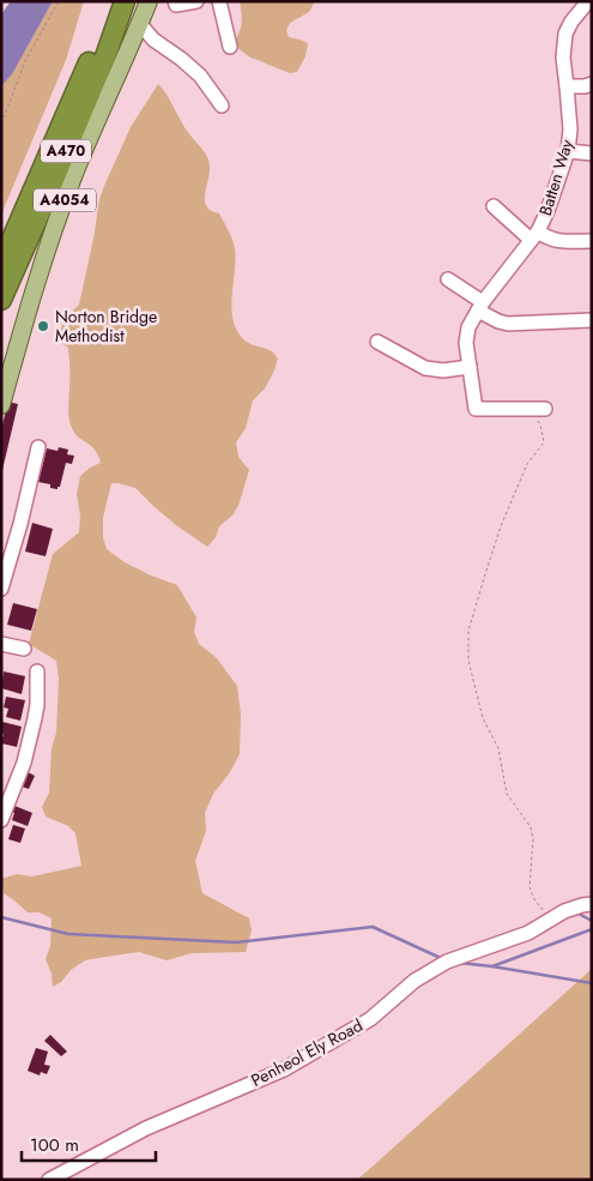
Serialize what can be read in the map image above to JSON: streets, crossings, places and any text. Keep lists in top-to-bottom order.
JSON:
{
  "streets": {
    "highway": ["A470"],
    "main road": ["A4054"],
    "street": ["Batten Way", "Penheol Ely Road"]
  },
  "places": ["Norton Bridge Methodist"],
  "scale_bar": "100 m"
}
